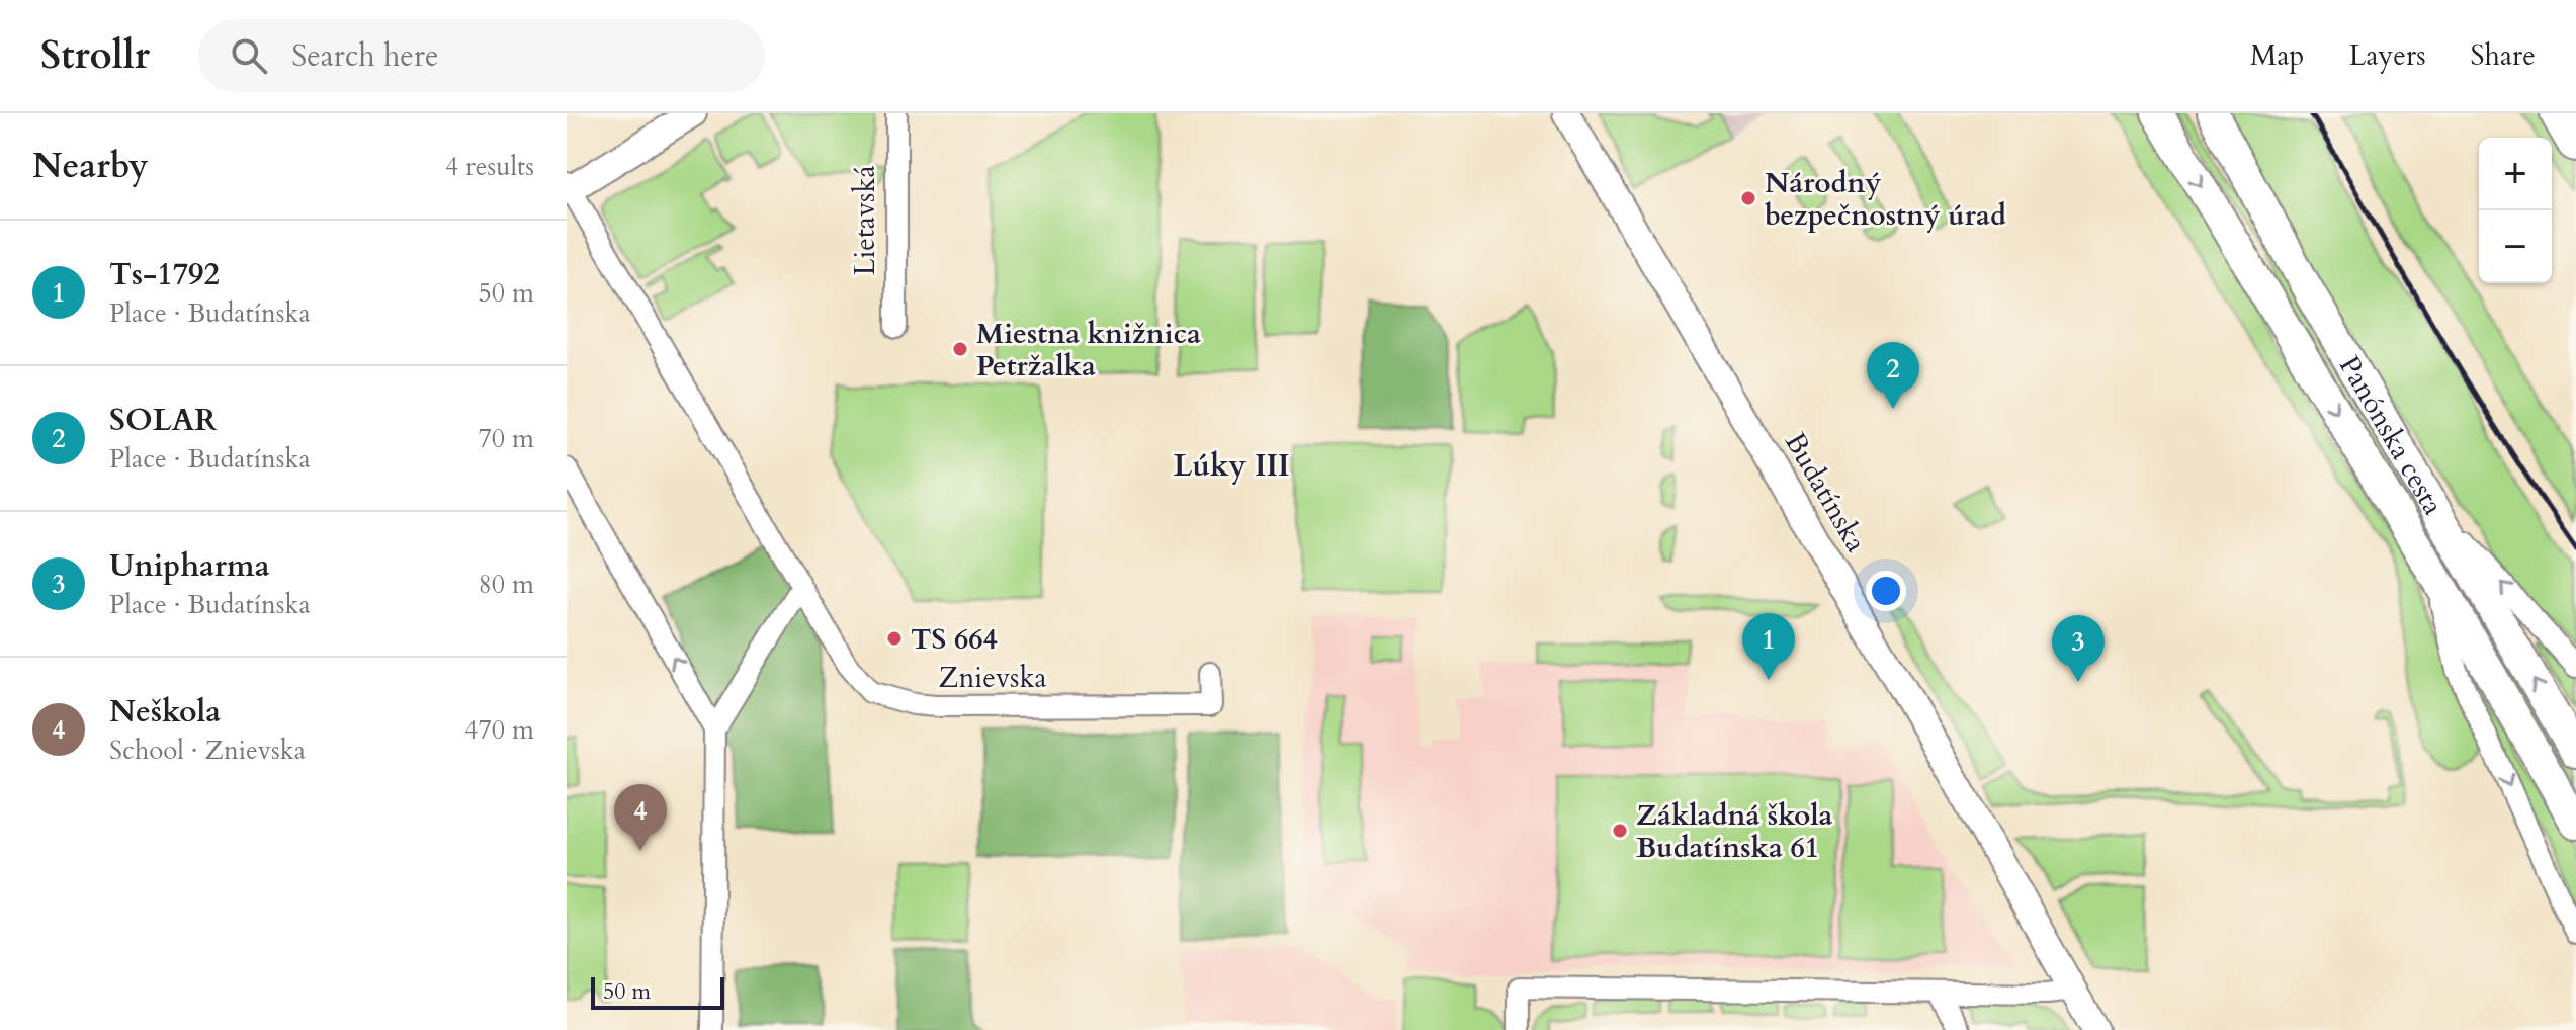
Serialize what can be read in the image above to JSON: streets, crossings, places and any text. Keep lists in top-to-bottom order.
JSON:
{
  "streets": {
    "main road": ["Panónska cesta"],
    "street": ["Lietavská", "Budatínska", "Znievska"]
  },
  "districts": ["Lúky III"],
  "places": [
    "Národný bezpečnostný úrad",
    "Miestna knižnica Petržalka",
    "TS 664",
    "Základná škola Budatínska 61"
  ],
  "scale_bar": "50 m",
  "page": {
    "header": "Strollr",
    "search": "Search here",
    "nav": ["Map", "Layers", "Share"],
    "heading": ["Nearby", "4 results"],
    "map_buttons": ["+", "−"],
    "list": [
      {
        "mark": "1",
        "name": "Ts-1792",
        "note": "Place · Budatínska",
        "value": "50 m"
      },
      {
        "mark": "2",
        "name": "SOLAR",
        "note": "Place · Budatínska",
        "value": "70 m"
      },
      {
        "mark": "3",
        "name": "Unipharma",
        "note": "Place · Budatínska",
        "value": "80 m"
      },
      {
        "mark": "4",
        "name": "Neškola",
        "note": "School · Znievska",
        "value": "470 m"
      }
    ],
    "pins": [
      "2",
      "1",
      "3",
      "4"
    ],
    "scale": "50 m"
  }
}
